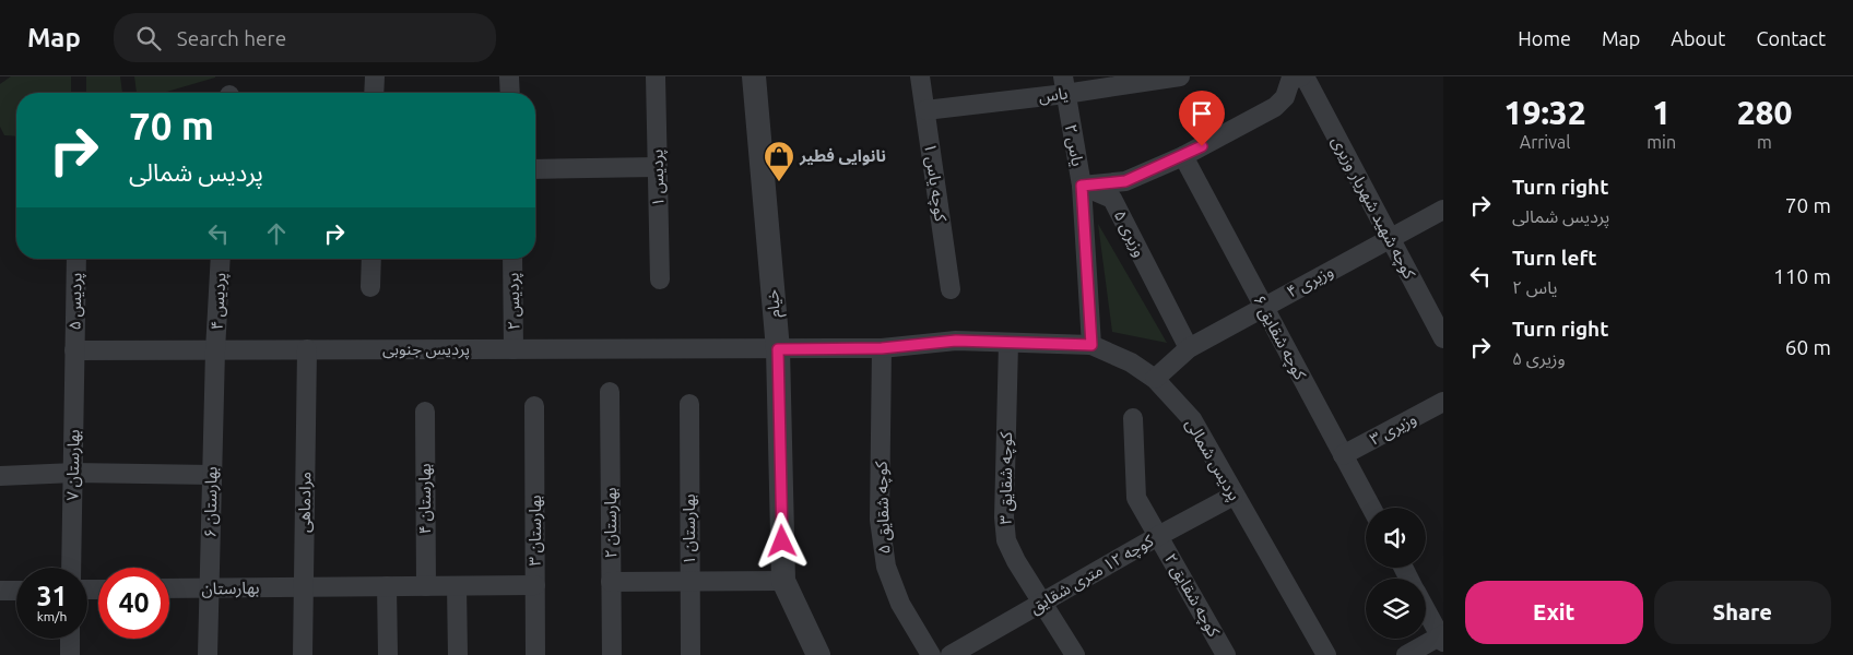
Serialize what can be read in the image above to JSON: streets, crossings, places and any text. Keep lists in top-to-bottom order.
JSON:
{
  "streets": {
    "street": [
      "یاس",
      "یاس ۲",
      "پردیس ۱",
      "کوچه یاس ۱",
      "کوچه شهید شهریار وزیری",
      "وزیری ۵",
      "وزیری ۴",
      "پردیس ۵",
      "پردیس ۴",
      "پردیس ۲",
      "خیام",
      "کوچه شقایق ۶",
      "پردیس جنوبی",
      "وزیری ۳",
      "پردیس شمالی",
      "بهارستان ۷",
      "کوچه شقایق ۳",
      "بهارستان ۴",
      "بهارستان ۶",
      "مرادماهی",
      "کوچه شقایق ۵",
      "بهارستان ۲",
      "بهارستان ۱",
      "بهارستان ۳",
      "کوچه ۱۲ متری شقایق",
      "بهارستان",
      "کوچه شقایق ۲"
    ]
  },
  "crossings": [
    ["یاس", "یاس ۲"],
    ["یاس", "کوچه یاس ۱"],
    ["یاس ۲", "وزیری ۵"],
    ["یاس ۲", "پردیس شمالی"],
    ["کوچه شهید شهریار وزیری", "وزیری ۴"],
    ["وزیری ۵", "وزیری ۴"],
    ["وزیری ۴", "کوچه شقایق ۶"],
    ["وزیری ۴", "پردیس شمالی"],
    ["پردیس ۵", "پردیس جنوبی"],
    ["پردیس ۵", "بهارستان ۷"],
    ["پردیس ۴", "پردیس جنوبی"],
    ["پردیس ۴", "بهارستان ۶"],
    ["پردیس ۲", "پردیس جنوبی"],
    ["خیام", "پردیس جنوبی"],
    ["خیام", "پردیس شمالی"],
    ["کوچه شقایق ۶", "وزیری ۳"],
    ["پردیس جنوبی", "پردیس شمالی"],
    ["پردیس جنوبی", "بهارستان ۷"],
    ["پردیس جنوبی", "بهارستان ۶"],
    ["پردیس جنوبی", "مرادماهی"],
    ["پردیس شمالی", "کوچه شقایق ۳"],
    ["پردیس شمالی", "کوچه شقایق ۵"],
    ["پردیس شمالی", "کوچه ۱۲ متری شقایق"],
    ["کوچه شقایق ۳", "کوچه ۱۲ متری شقایق"],
    ["بهارستان ۴", "بهارستان"],
    ["بهارستان ۶", "بهارستان"],
    ["مرادماهی", "بهارستان"],
    ["بهارستان ۳", "بهارستان"],
    ["کوچه ۱۲ متری شقایق", "کوچه شقایق ۲"]
  ],
  "places": {
    "shop": ["نانوایی فطیر"]
  },
  "page": {
    "header": "Map",
    "search": "Search here",
    "nav": [
      "Home",
      "Map",
      "About",
      "Contact"
    ],
    "eta": [
      "19:32",
      "Arrival",
      "1",
      "min",
      "280",
      "m"
    ],
    "turn": ["70 m", "پردیس شمالی"],
    "list": [
      {
        "name": "Turn right",
        "note": "پردیس شمالی",
        "value": "70 m"
      },
      {
        "name": "Turn left",
        "note": "یاس ۲",
        "value": "110 m"
      },
      {
        "name": "Turn right",
        "note": "وزیری ۵",
        "value": "60 m"
      }
    ],
    "speed": "31 km/h",
    "limit": "40",
    "buttons": ["Exit", "Share"]
  }
}
